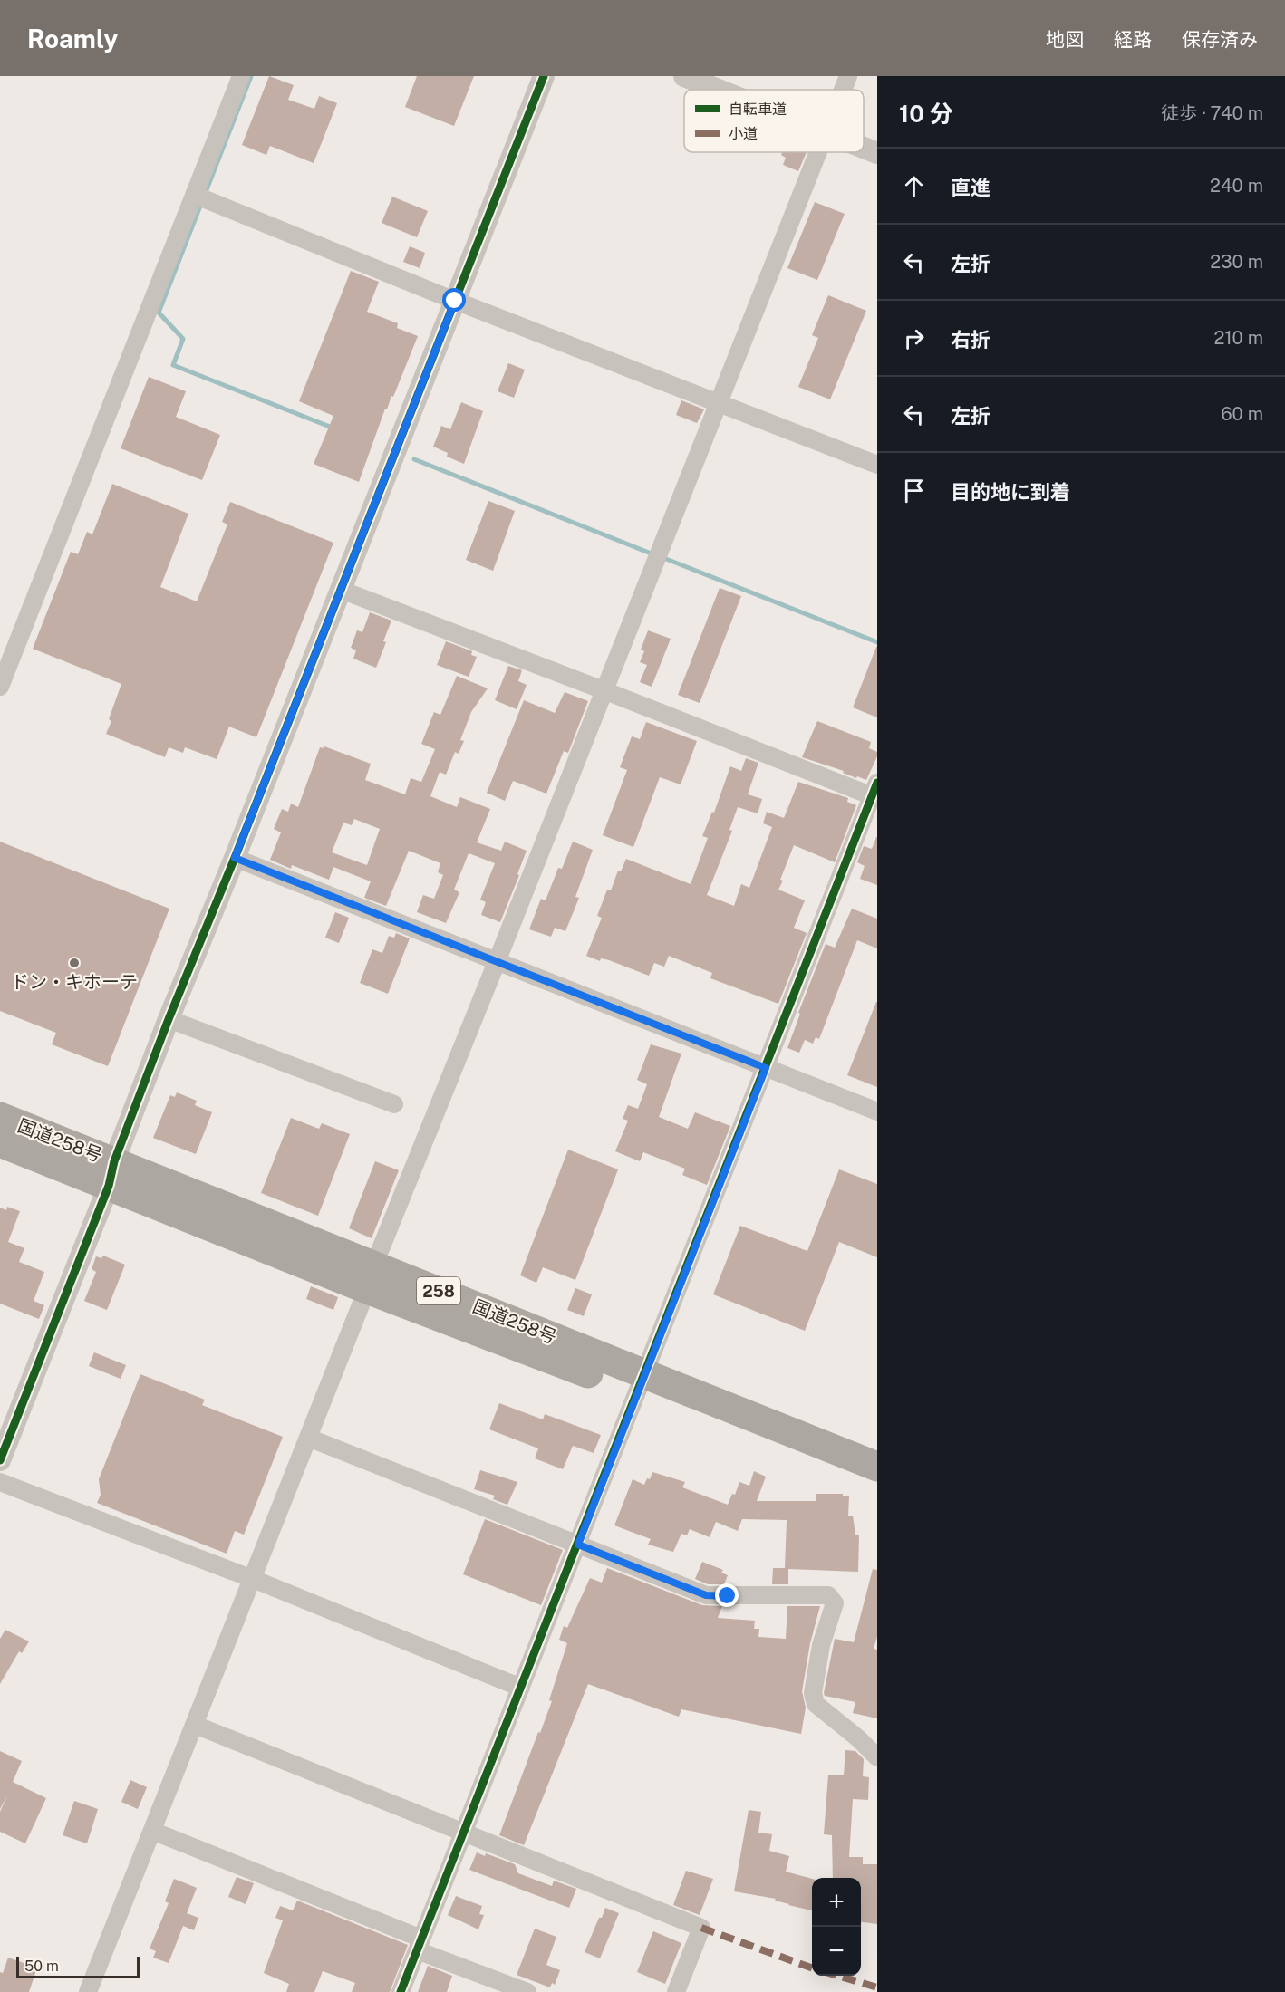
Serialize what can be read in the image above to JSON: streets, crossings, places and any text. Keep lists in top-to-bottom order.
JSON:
{
  "streets": {
    "highway": ["国道258号", "258"]
  },
  "places": ["ドン・キホーテ"],
  "legend": ["自転車道", "小道"],
  "scale_bar": "50 m",
  "page": {
    "header": "Roamly",
    "nav": ["地図", "経路", "保存済み"],
    "heading": ["10 分", "徒歩 · 740 m"],
    "list": [
      ["直進", "240 m"],
      ["左折", "230 m"],
      ["右折", "210 m"],
      ["左折", "60 m"],
      "目的地に到着"
    ],
    "map_buttons": ["+", "−"],
    "scale": "50 m"
  }
}
